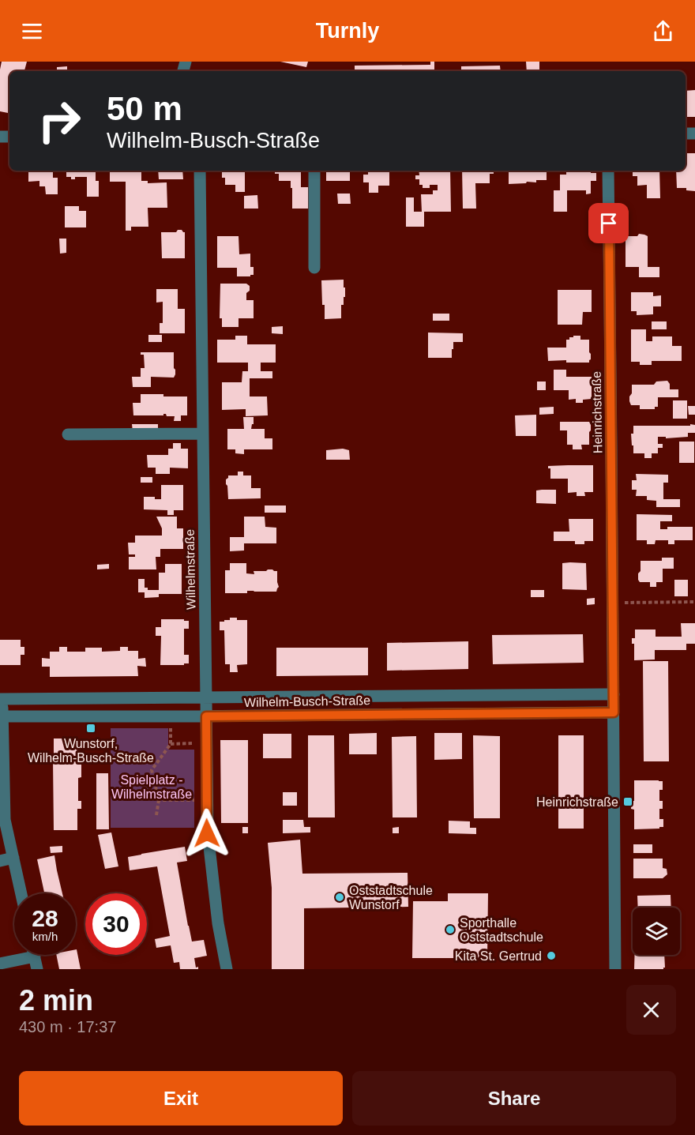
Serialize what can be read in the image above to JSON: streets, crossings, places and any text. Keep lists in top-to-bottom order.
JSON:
{
  "streets": {
    "street": ["Heinrichstraße", "Wilhelmstraße", "Wilhelm-Busch-Straße"]
  },
  "crossings": [
    ["Heinrichstraße", "Wilhelm-Busch-Straße"],
    ["Wilhelmstraße", "Wilhelm-Busch-Straße"]
  ],
  "parks": ["Spielplatz - Wilhelmstraße"],
  "places": {
    "transit": ["Wunstorf, Wilhelm-Busch-Straße", "Heinrichstraße"],
    "other": ["Oststadtschule Wunstorf", "Sporthalle Oststadtschule", "Kita St. Gertrud"]
  },
  "page": {
    "header": "Turnly",
    "turn": ["50 m", "Wilhelm-Busch-Straße"],
    "speed": "28 km/h",
    "limit": "30",
    "heading": ["2 min", "430 m · 17:37"],
    "buttons": ["Exit", "Share"]
  }
}
